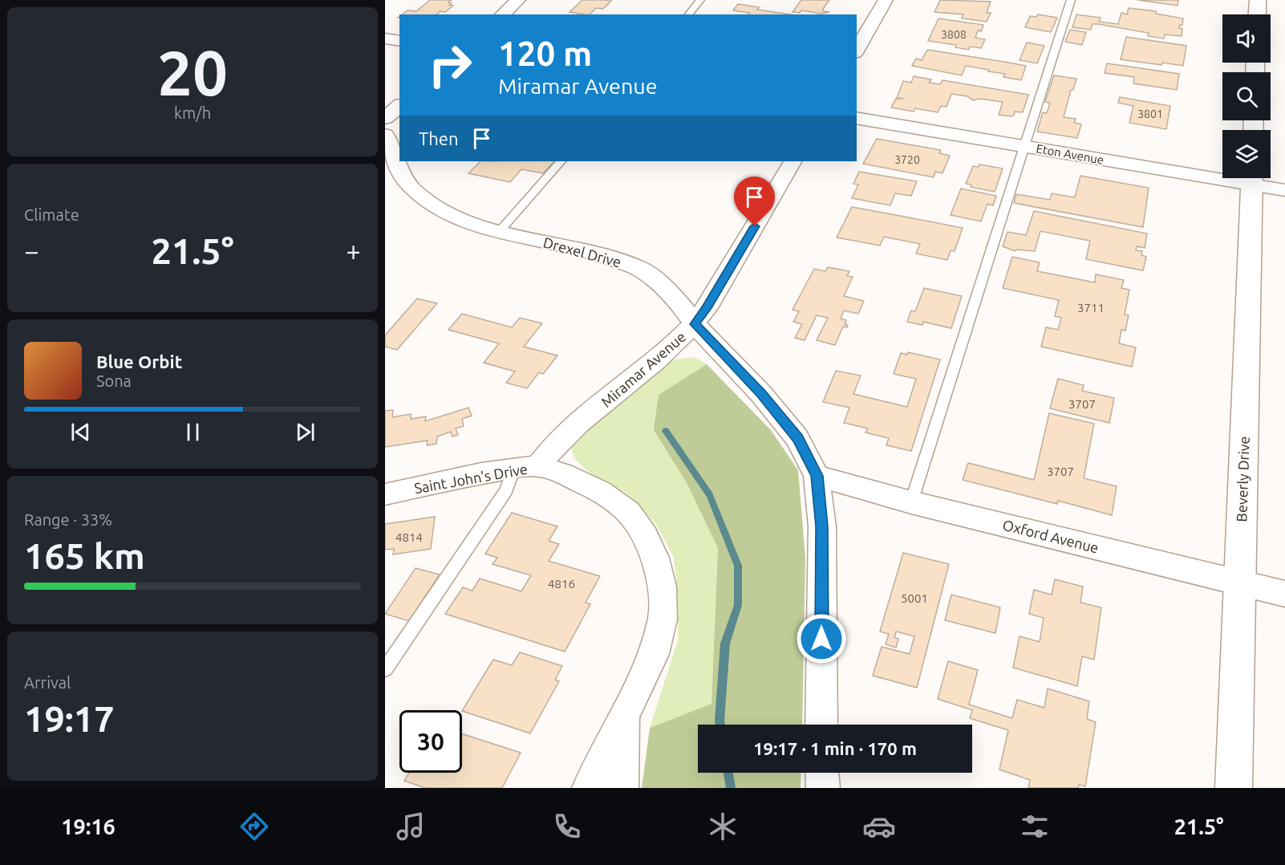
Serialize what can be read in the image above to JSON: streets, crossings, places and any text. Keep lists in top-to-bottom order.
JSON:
{
  "streets": {
    "street": [
      "Eton Avenue",
      "Drexel Drive",
      "Miramar Avenue",
      "Saint John's Drive",
      "Beverly Drive",
      "Oxford Avenue"
    ]
  },
  "crossings": [
    ["Drexel Drive", "Miramar Avenue"],
    ["Drexel Drive", "Oxford Avenue"],
    ["Miramar Avenue", "Saint John's Drive"],
    ["Beverly Drive", "Oxford Avenue"]
  ],
  "house_numbers": [
    "3808",
    "3801",
    "3720",
    "3711",
    "3707",
    "3707",
    "4814",
    "4816",
    "5001"
  ],
  "page": {
    "tile": [
      ["20", "km/h"],
      "Climate",
      ["Range · 33%", "165 km"],
      ["Arrival", "19:17"]
    ],
    "turn": ["120 m", "Miramar Avenue"],
    "then": "Then",
    "heat": ["−", "21.5°", "+"],
    "song": ["Blue Orbit", "Sona"],
    "limit": "30",
    "trip": "19:17 · 1 min · 170 m",
    "tabs": ["19:16", "21.5°"]
  }
}
